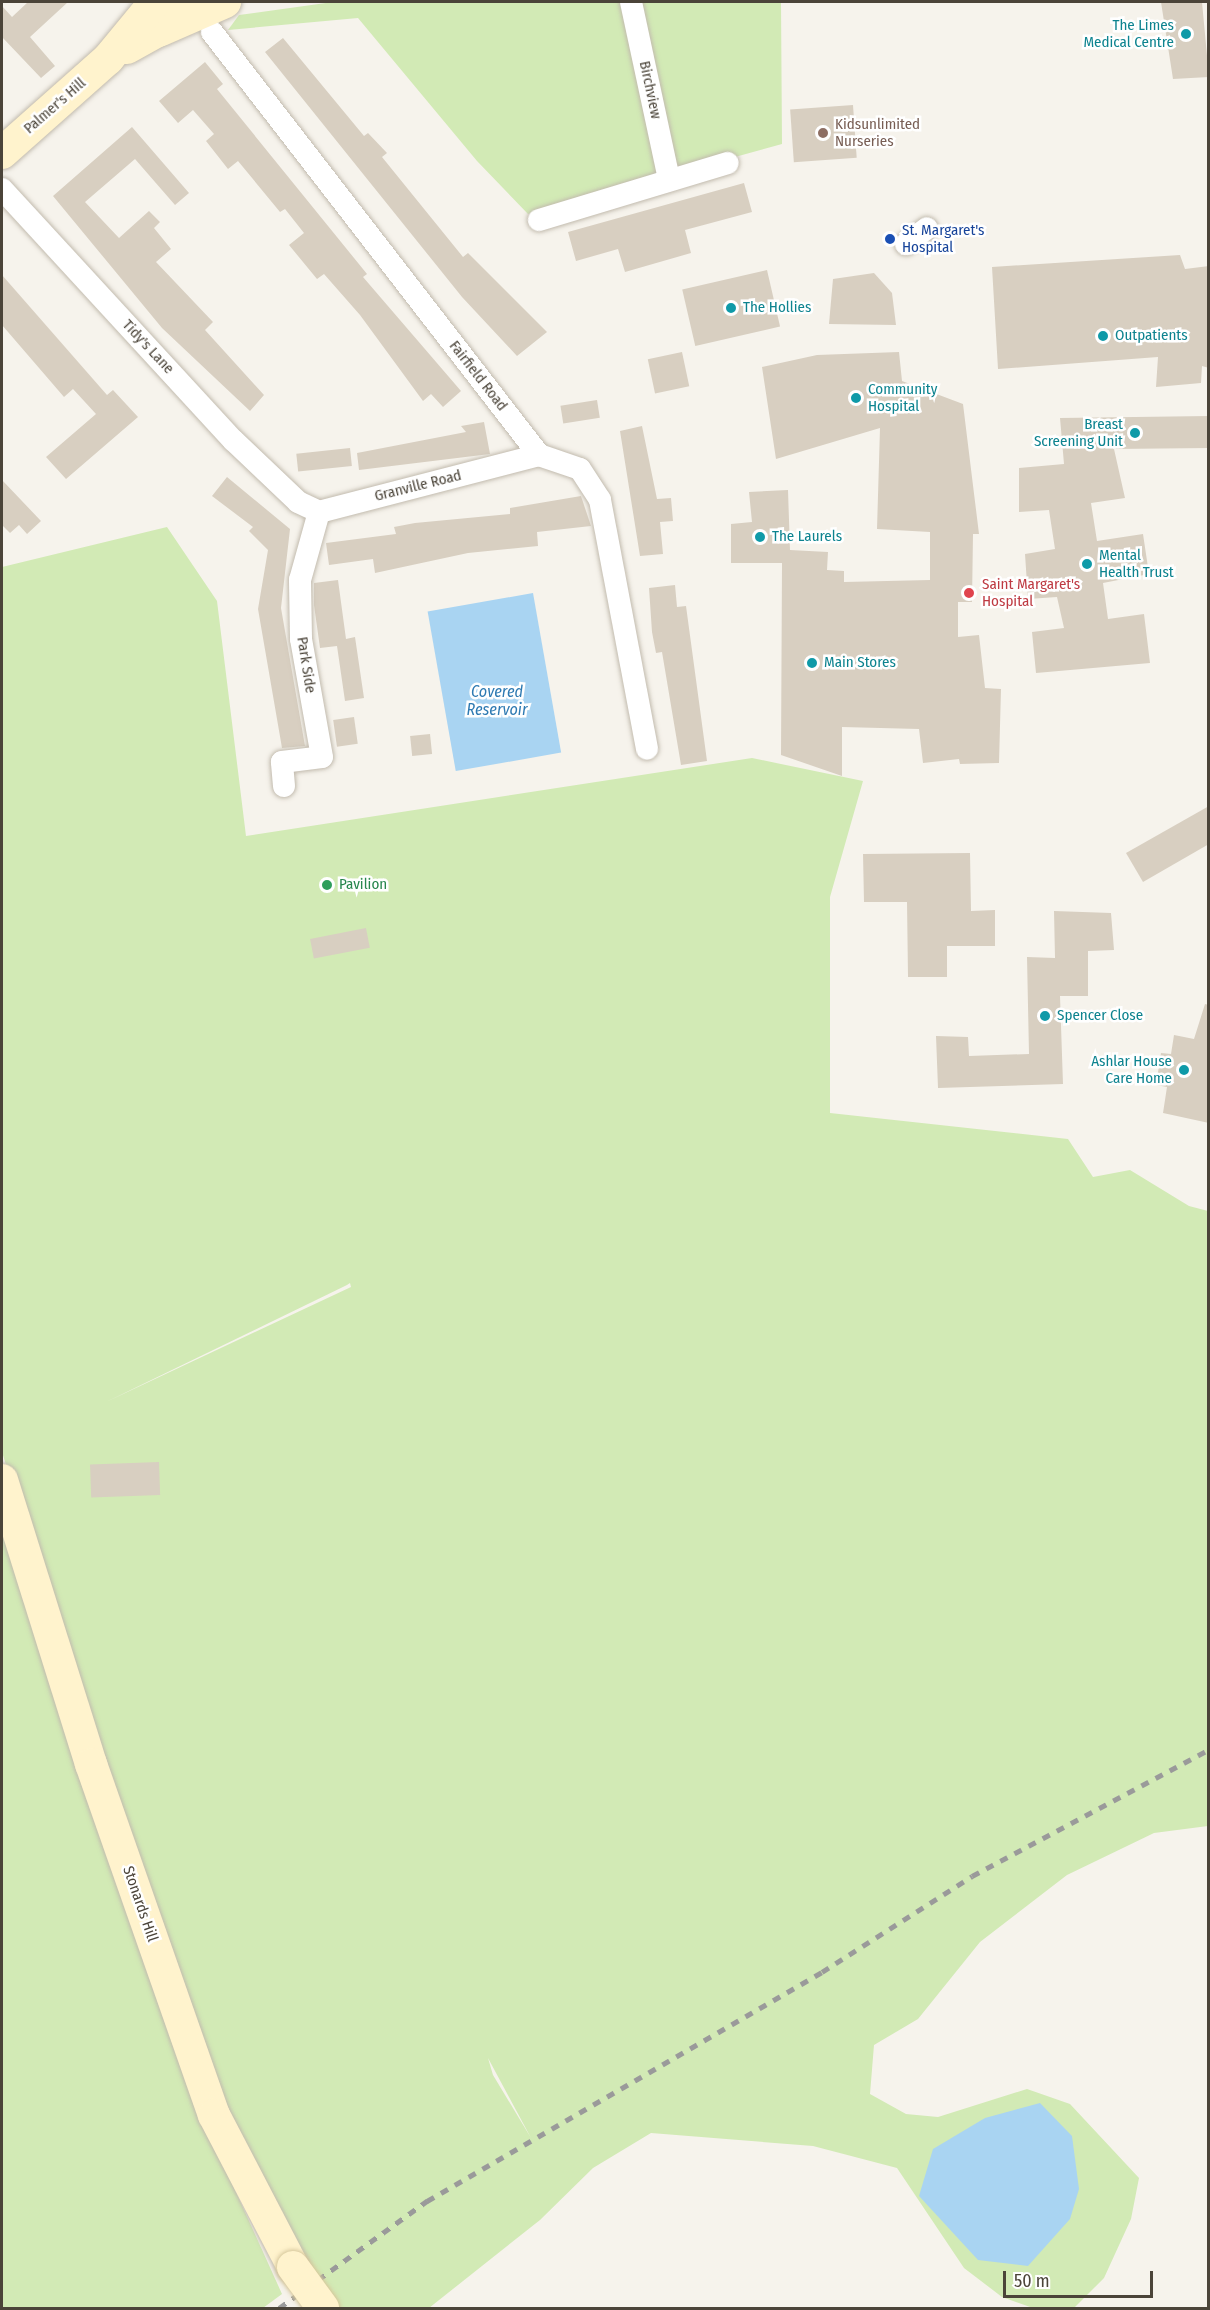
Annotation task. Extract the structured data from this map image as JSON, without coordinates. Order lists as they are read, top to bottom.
{
  "streets": {
    "street": [
      "Birchview",
      "Palmer's Hill",
      "Tidy's Lane",
      "Fairfield Road",
      "Granville Road",
      "Park Side",
      "Stonards Hill"
    ]
  },
  "crossings": [
    ["Tidy's Lane", "Granville Road"],
    ["Tidy's Lane", "Park Side"],
    ["Fairfield Road", "Granville Road"],
    ["Granville Road", "Park Side"]
  ],
  "water": ["Covered Reservoir"],
  "places": [
    "The Limes Medical Centre",
    "Kidsunlimited Nurseries",
    "St. Margaret's Hospital",
    "The Hollies",
    "Outpatients",
    "Community Hospital",
    "Breast Screening Unit",
    "The Laurels",
    "Mental Health Trust",
    "Saint Margaret's Hospital",
    "Main Stores",
    "Pavilion",
    "Spencer Close",
    "Ashlar House Care Home"
  ],
  "scale_bar": "50 m"
}
